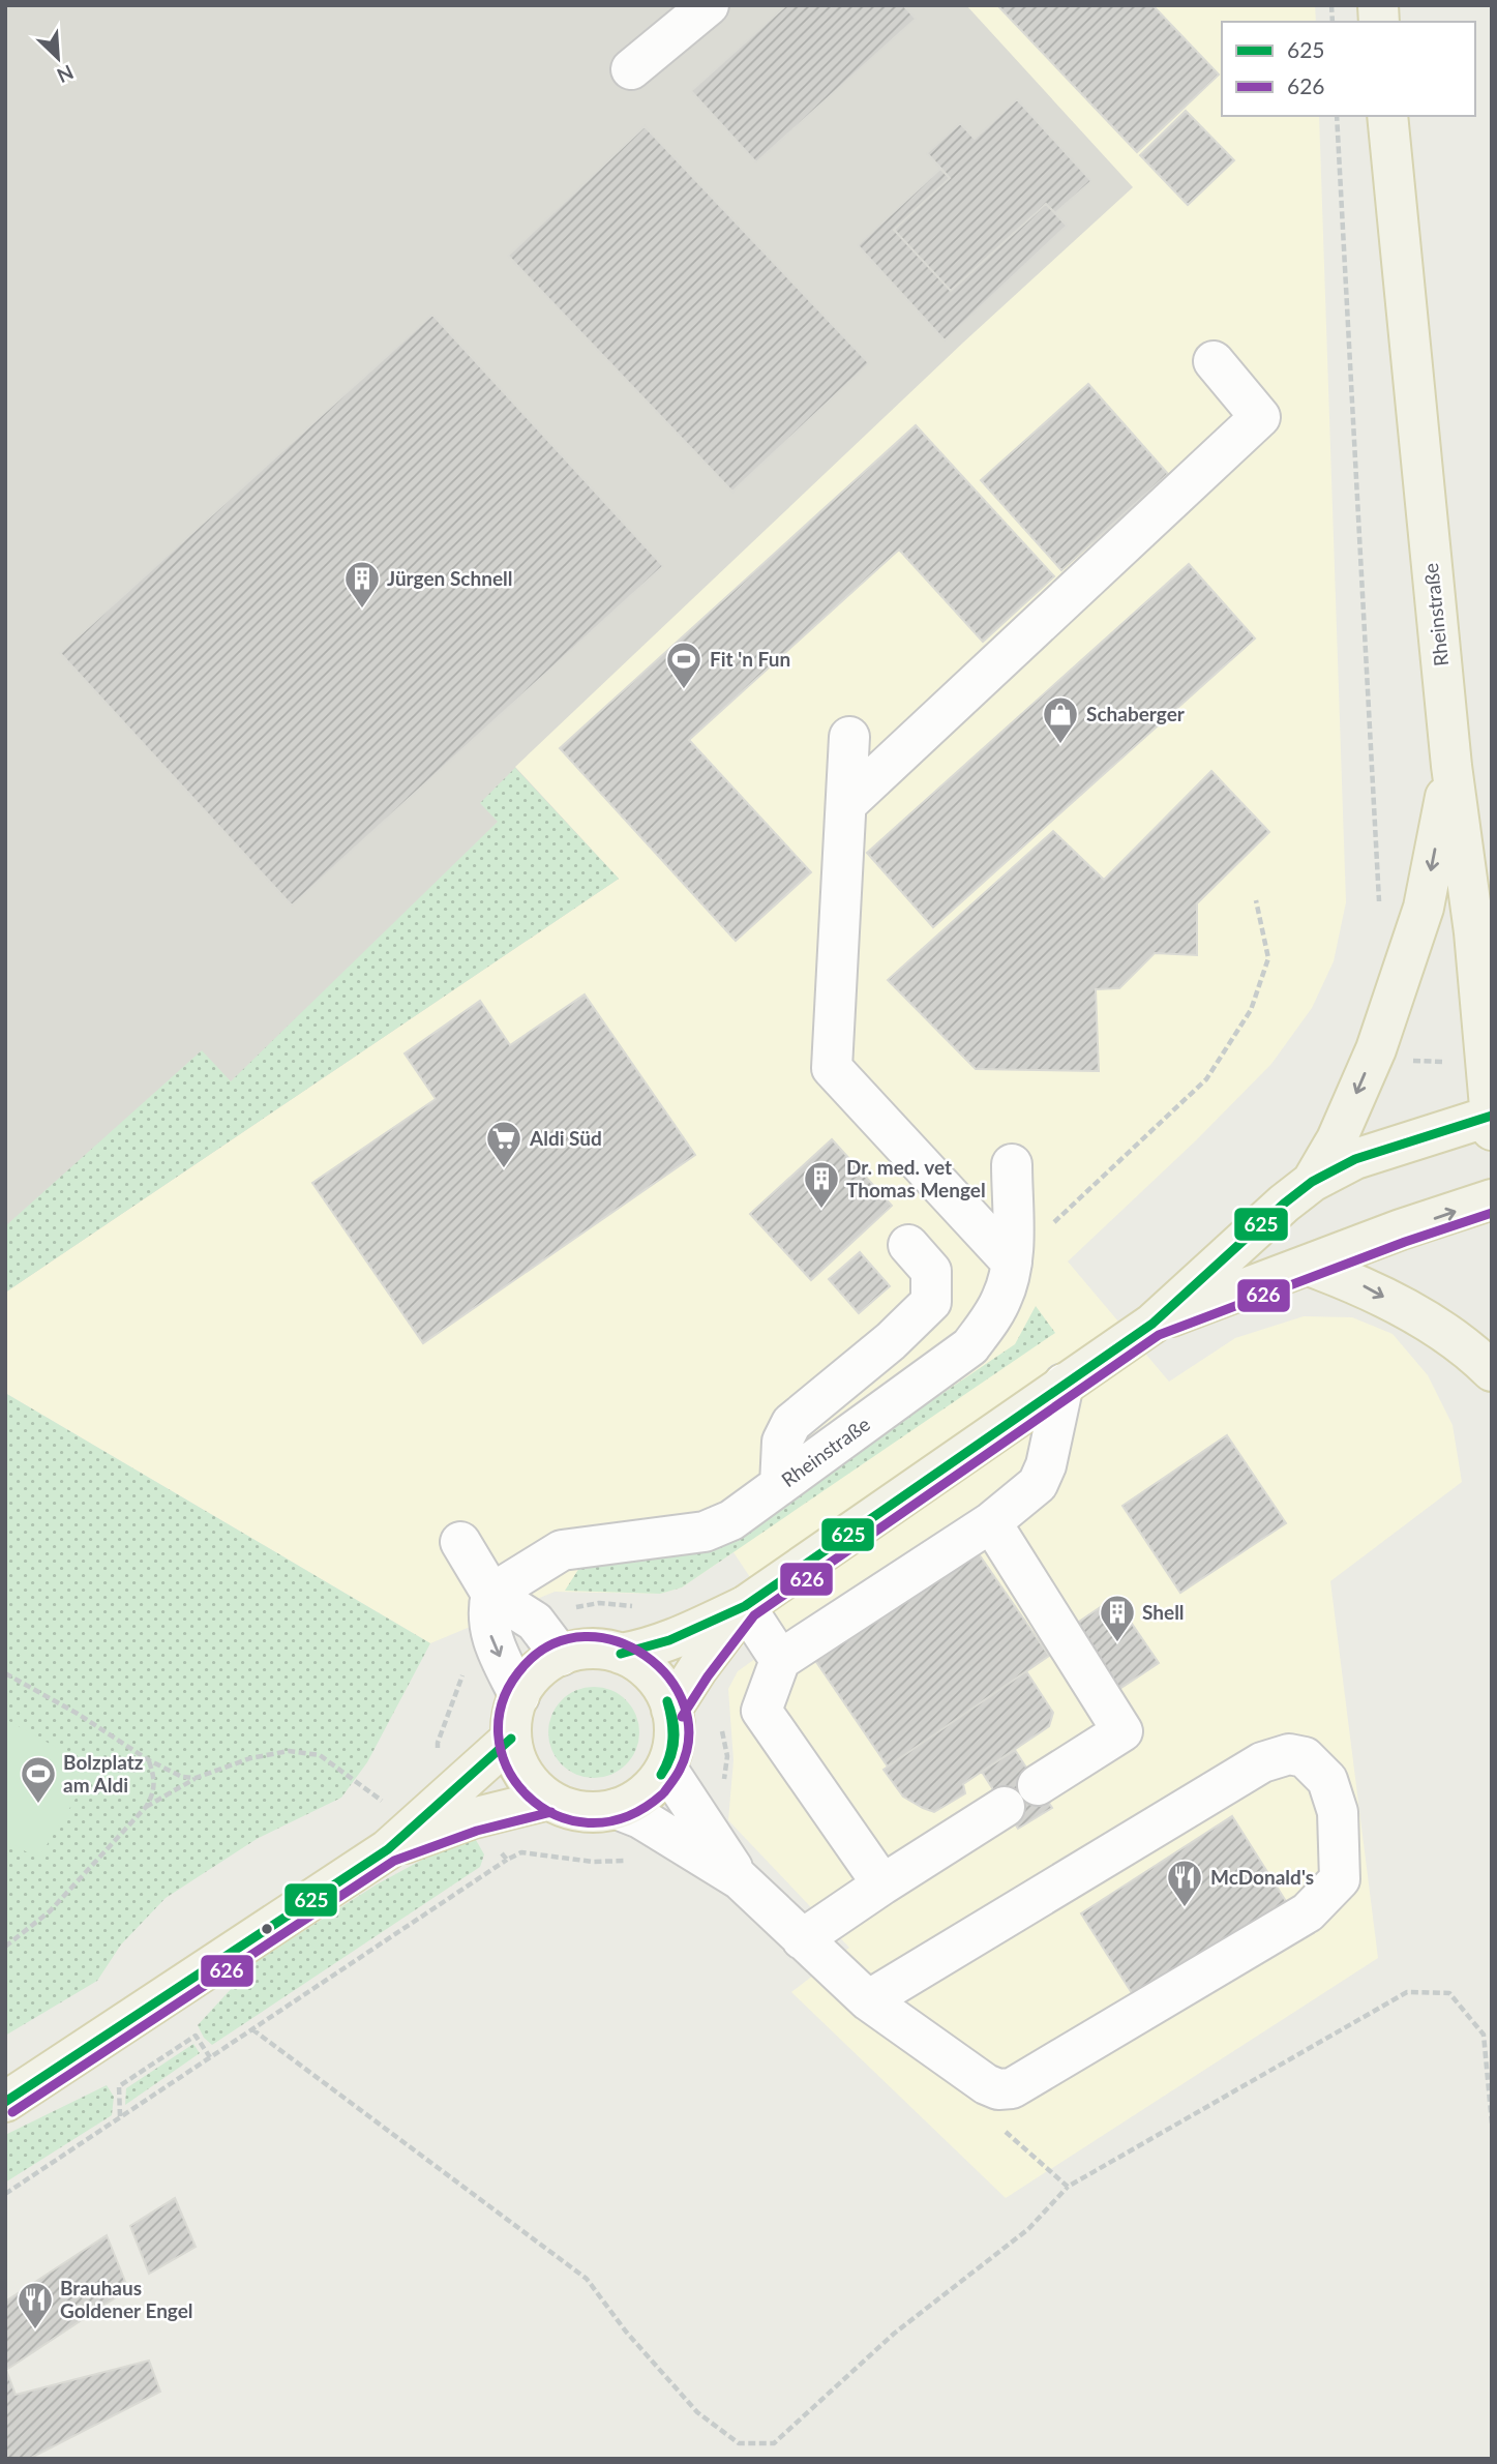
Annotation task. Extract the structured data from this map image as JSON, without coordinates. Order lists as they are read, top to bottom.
{
  "streets": {
    "main road": ["Rheinstraße"]
  },
  "places": {
    "building": ["Jürgen Schnell", "Dr. med. vet Thomas Mengel", "Shell"],
    "sports": ["Fit 'n Fun", "Bolzplatz am Aldi"],
    "shop": ["Schaberger"],
    "supermarket": ["Aldi Süd"],
    "restaurant": ["McDonald's", "Brauhaus Goldener Engel"]
  },
  "lines": ["transit line 625", "transit line 626"],
  "legend": ["625", "626"],
  "north": "bottom right"
}
